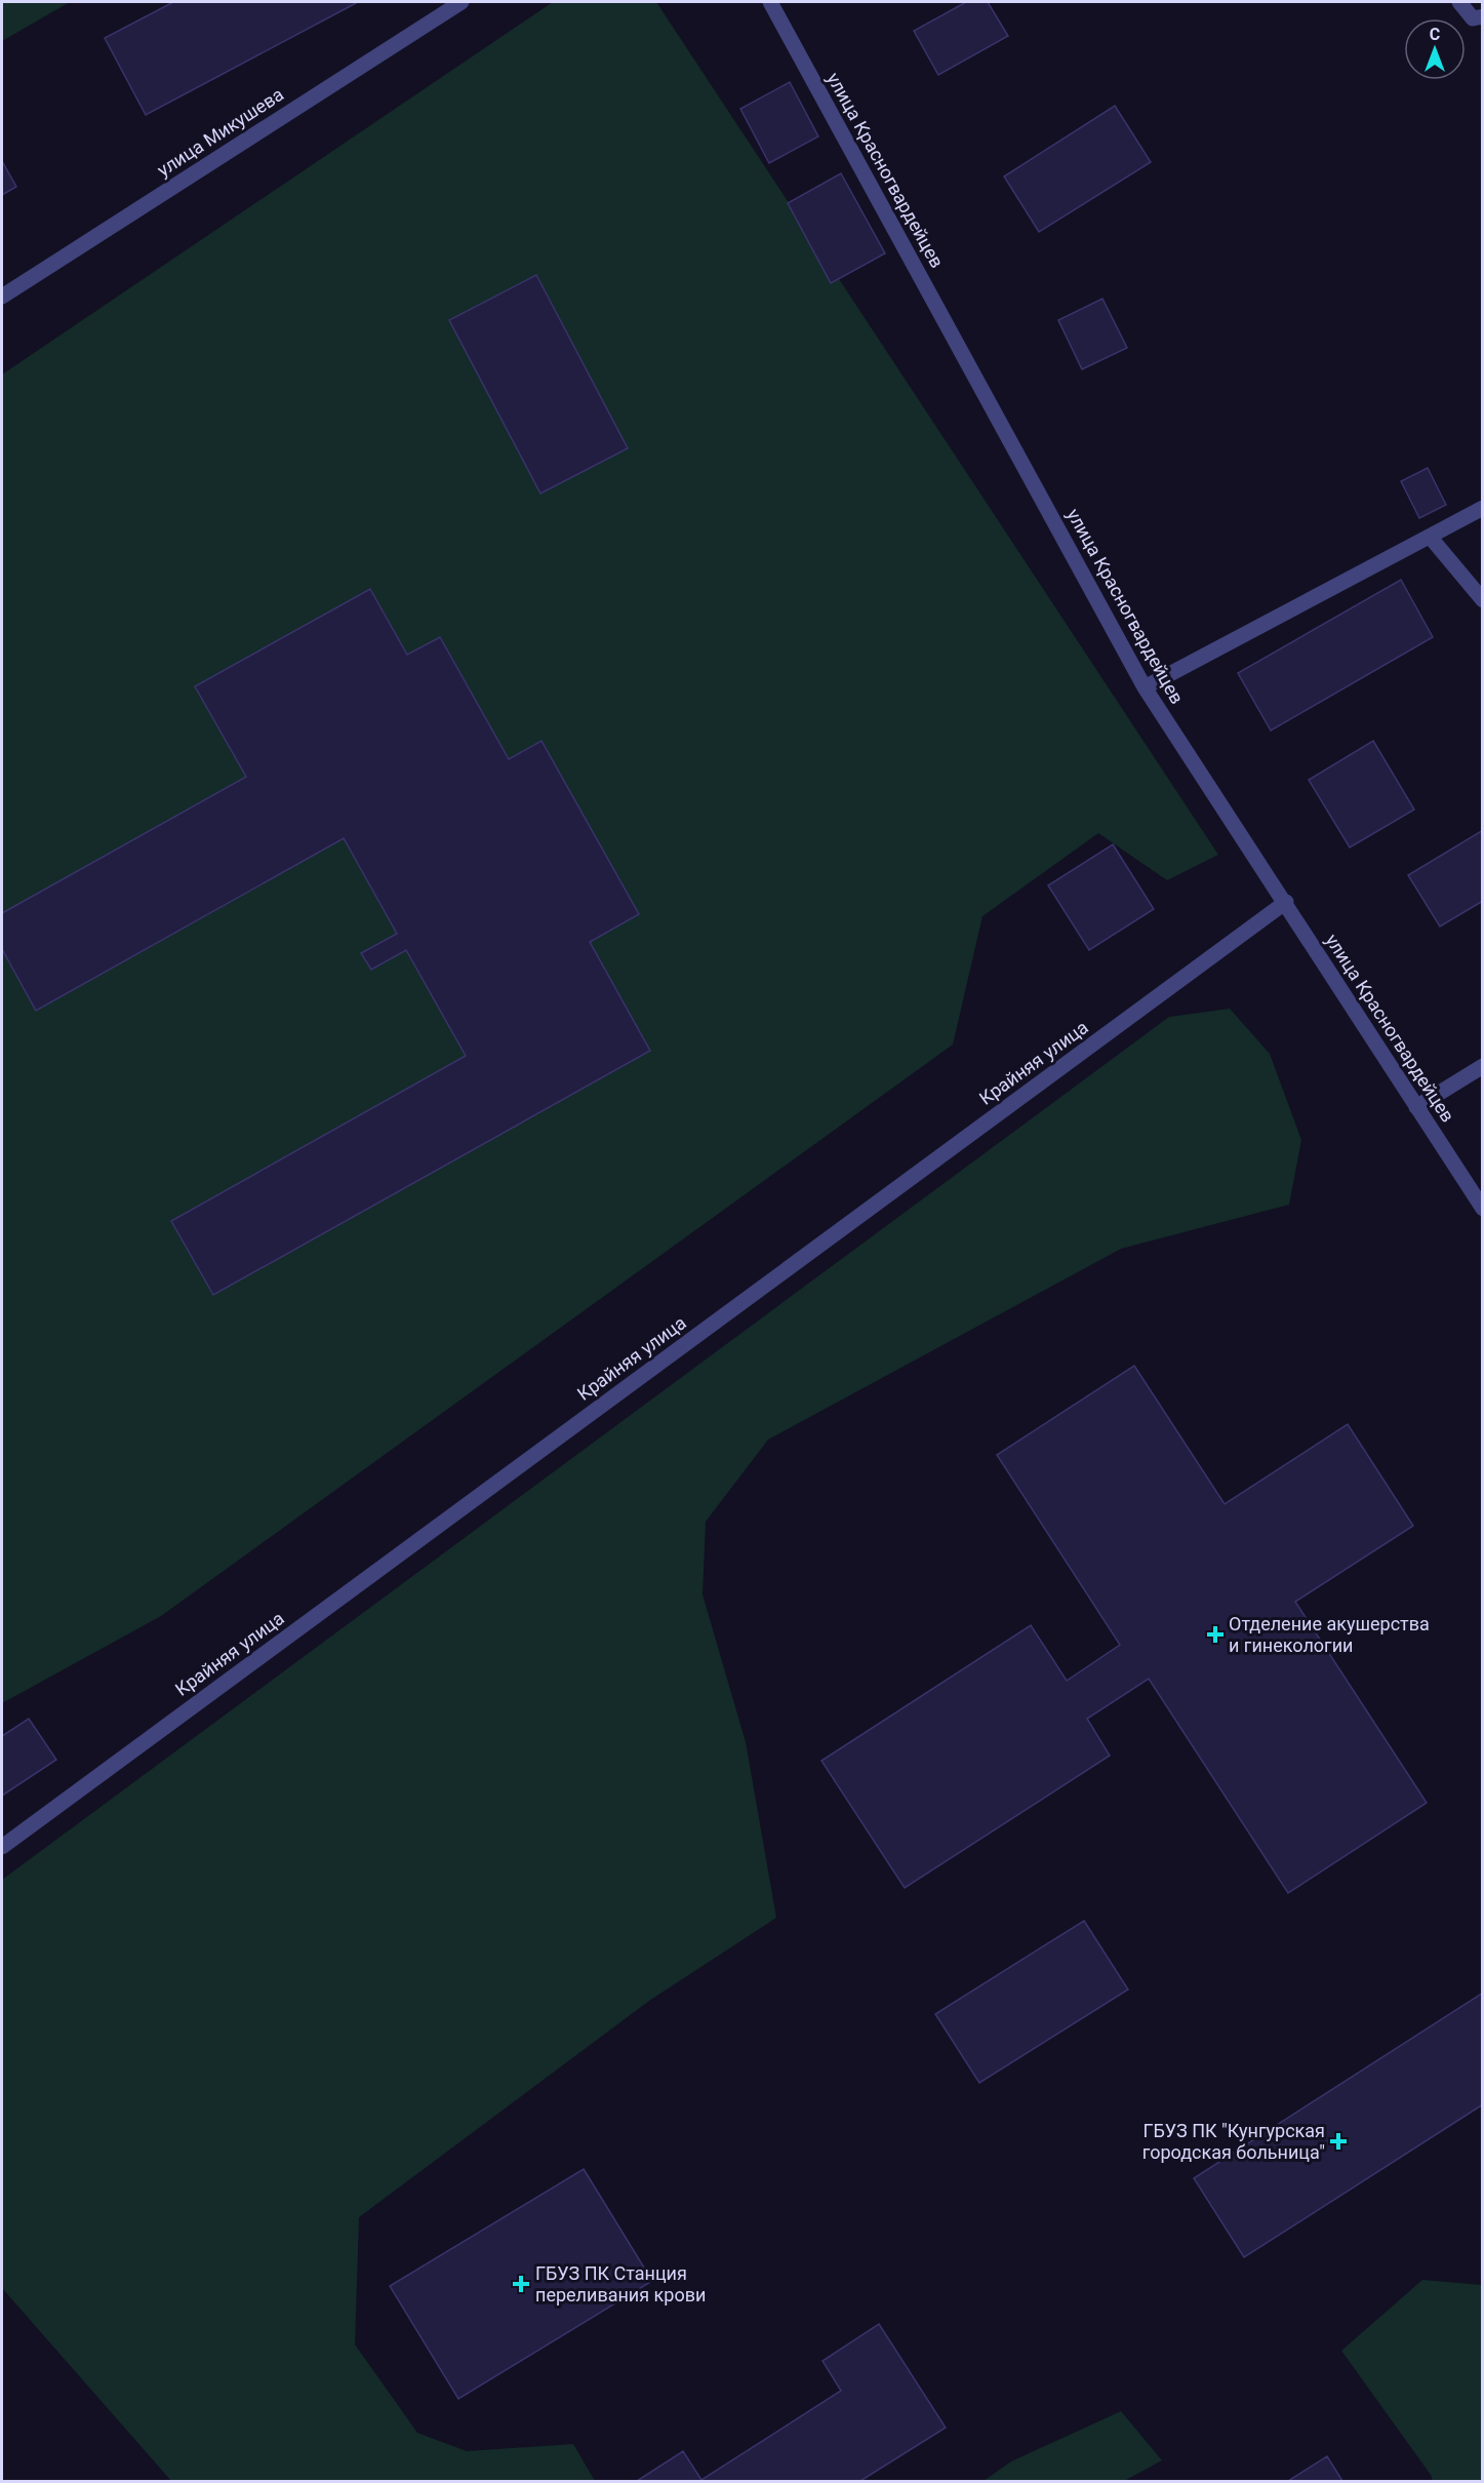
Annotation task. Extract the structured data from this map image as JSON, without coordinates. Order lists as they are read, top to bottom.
{
  "streets": {
    "street": ["улица Микушева", "улица Красногвардейцев", "Крайняя улица"]
  },
  "crossings": [
    ["улица Красногвардейцев", "Крайняя улица"]
  ],
  "places": {
    "health": ["Отделение акушерства и гинекологии", "ГБУЗ ПК \"Кунгурская городская больница\"", "ГБУЗ ПК Станция переливания крови"]
  },
  "north": "top"
}
